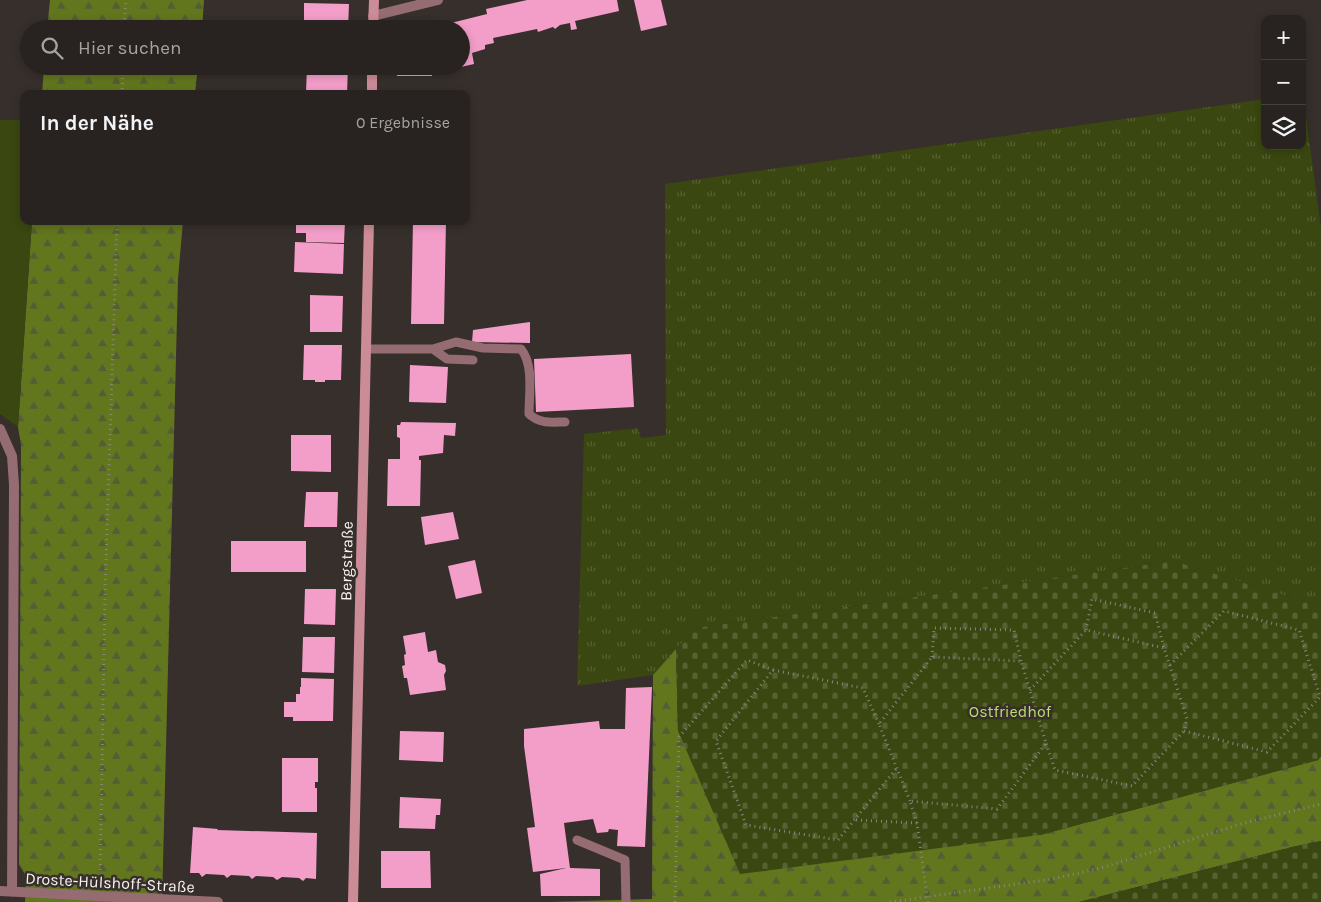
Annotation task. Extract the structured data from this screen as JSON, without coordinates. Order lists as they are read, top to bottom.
{
  "streets": {
    "street": ["Bergstraße", "Droste-Hülshoff-Straße"]
  },
  "parks": ["Ostfriedhof"],
  "page": {
    "map_buttons": ["+", "−"],
    "search": "Hier suchen",
    "heading": ["In der Nähe", "0 Ergebnisse"]
  }
}
